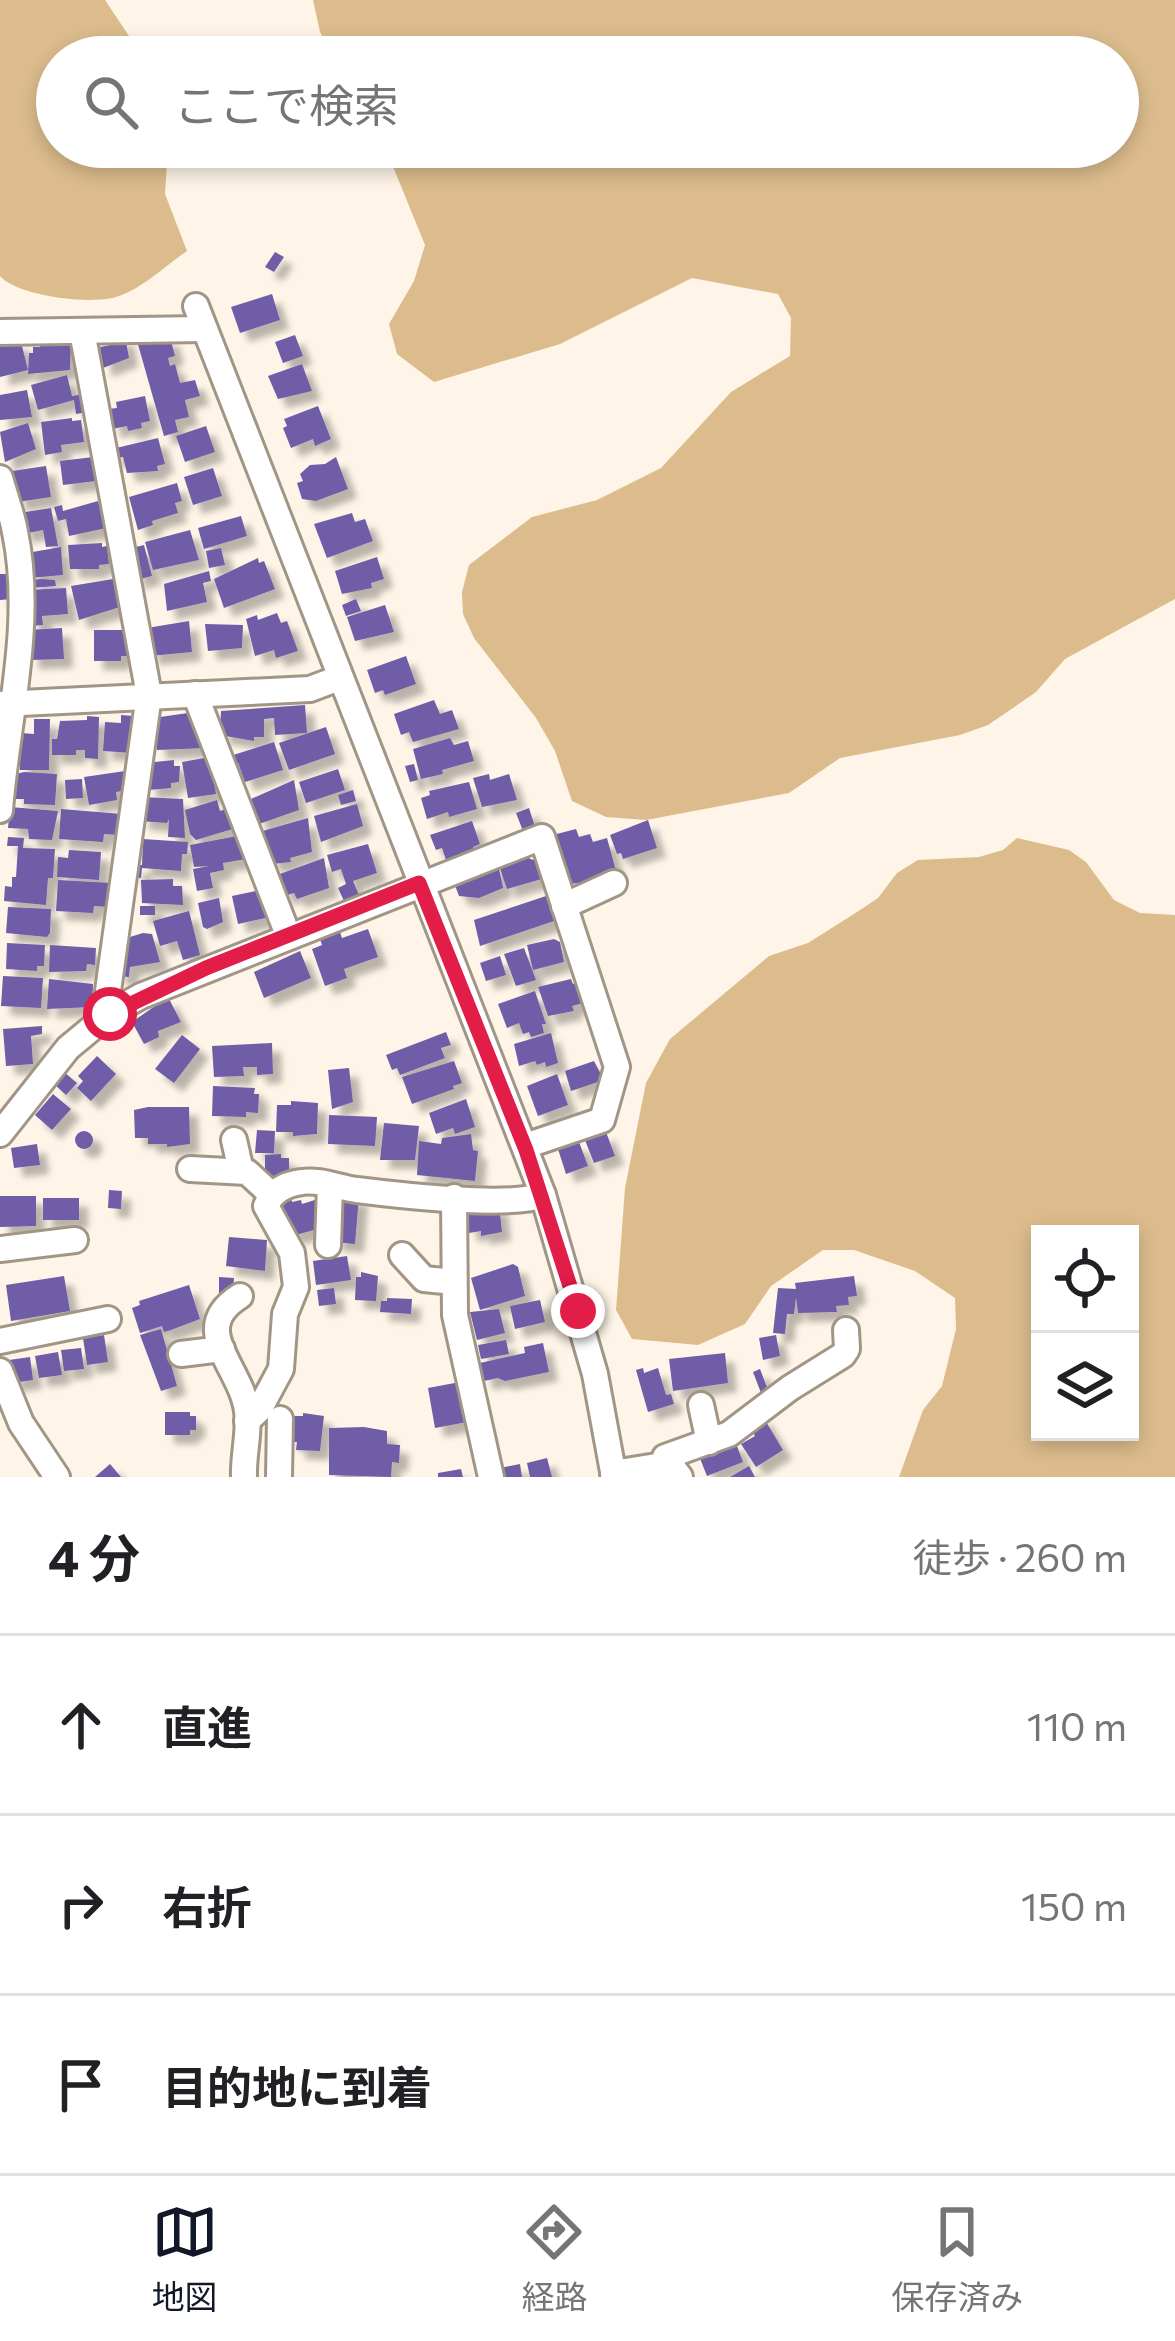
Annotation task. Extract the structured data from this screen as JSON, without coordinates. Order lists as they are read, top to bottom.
{
  "page": {
    "search": "ここで検索",
    "heading": ["4 分", "徒歩 · 260 m"],
    "list": [
      ["直進", "110 m"],
      ["右折", "150 m"],
      "目的地に到着"
    ],
    "nav": ["地図", "経路", "保存済み"]
  }
}
